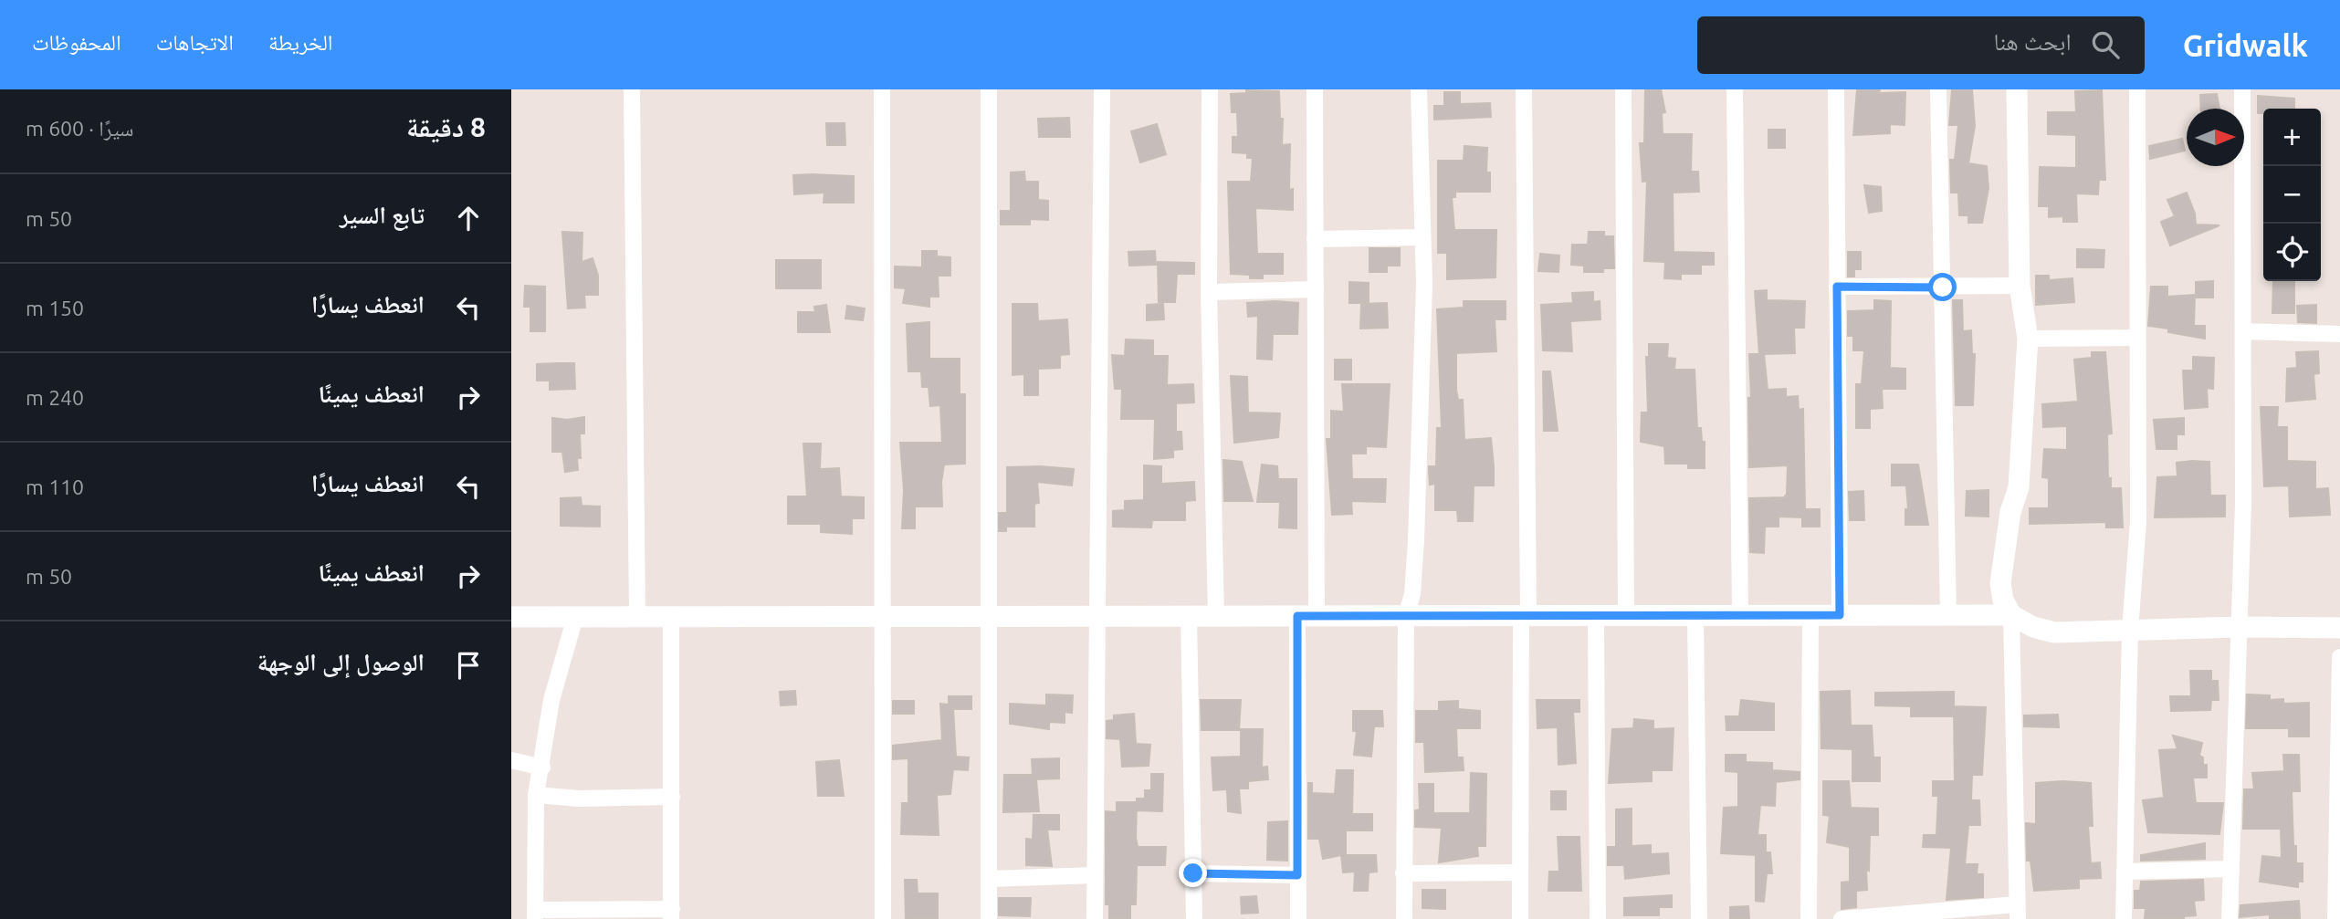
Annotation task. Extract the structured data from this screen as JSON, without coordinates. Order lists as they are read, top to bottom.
{
  "north": "right",
  "page": {
    "header": "Gridwalk",
    "search": "ابحث هنا",
    "nav": ["الخريطة", "الاتجاهات", "المحفوظات"],
    "heading": ["8 دقيقة", "سيرًا · 600 m"],
    "map_buttons": ["+", "−"],
    "list": [
      ["تابع السير", "50 m"],
      ["انعطف يسارًا", "150 m"],
      ["انعطف يمينًا", "240 m"],
      ["انعطف يسارًا", "110 m"],
      ["انعطف يمينًا", "50 m"],
      "الوصول إلى الوجهة"
    ]
  }
}
